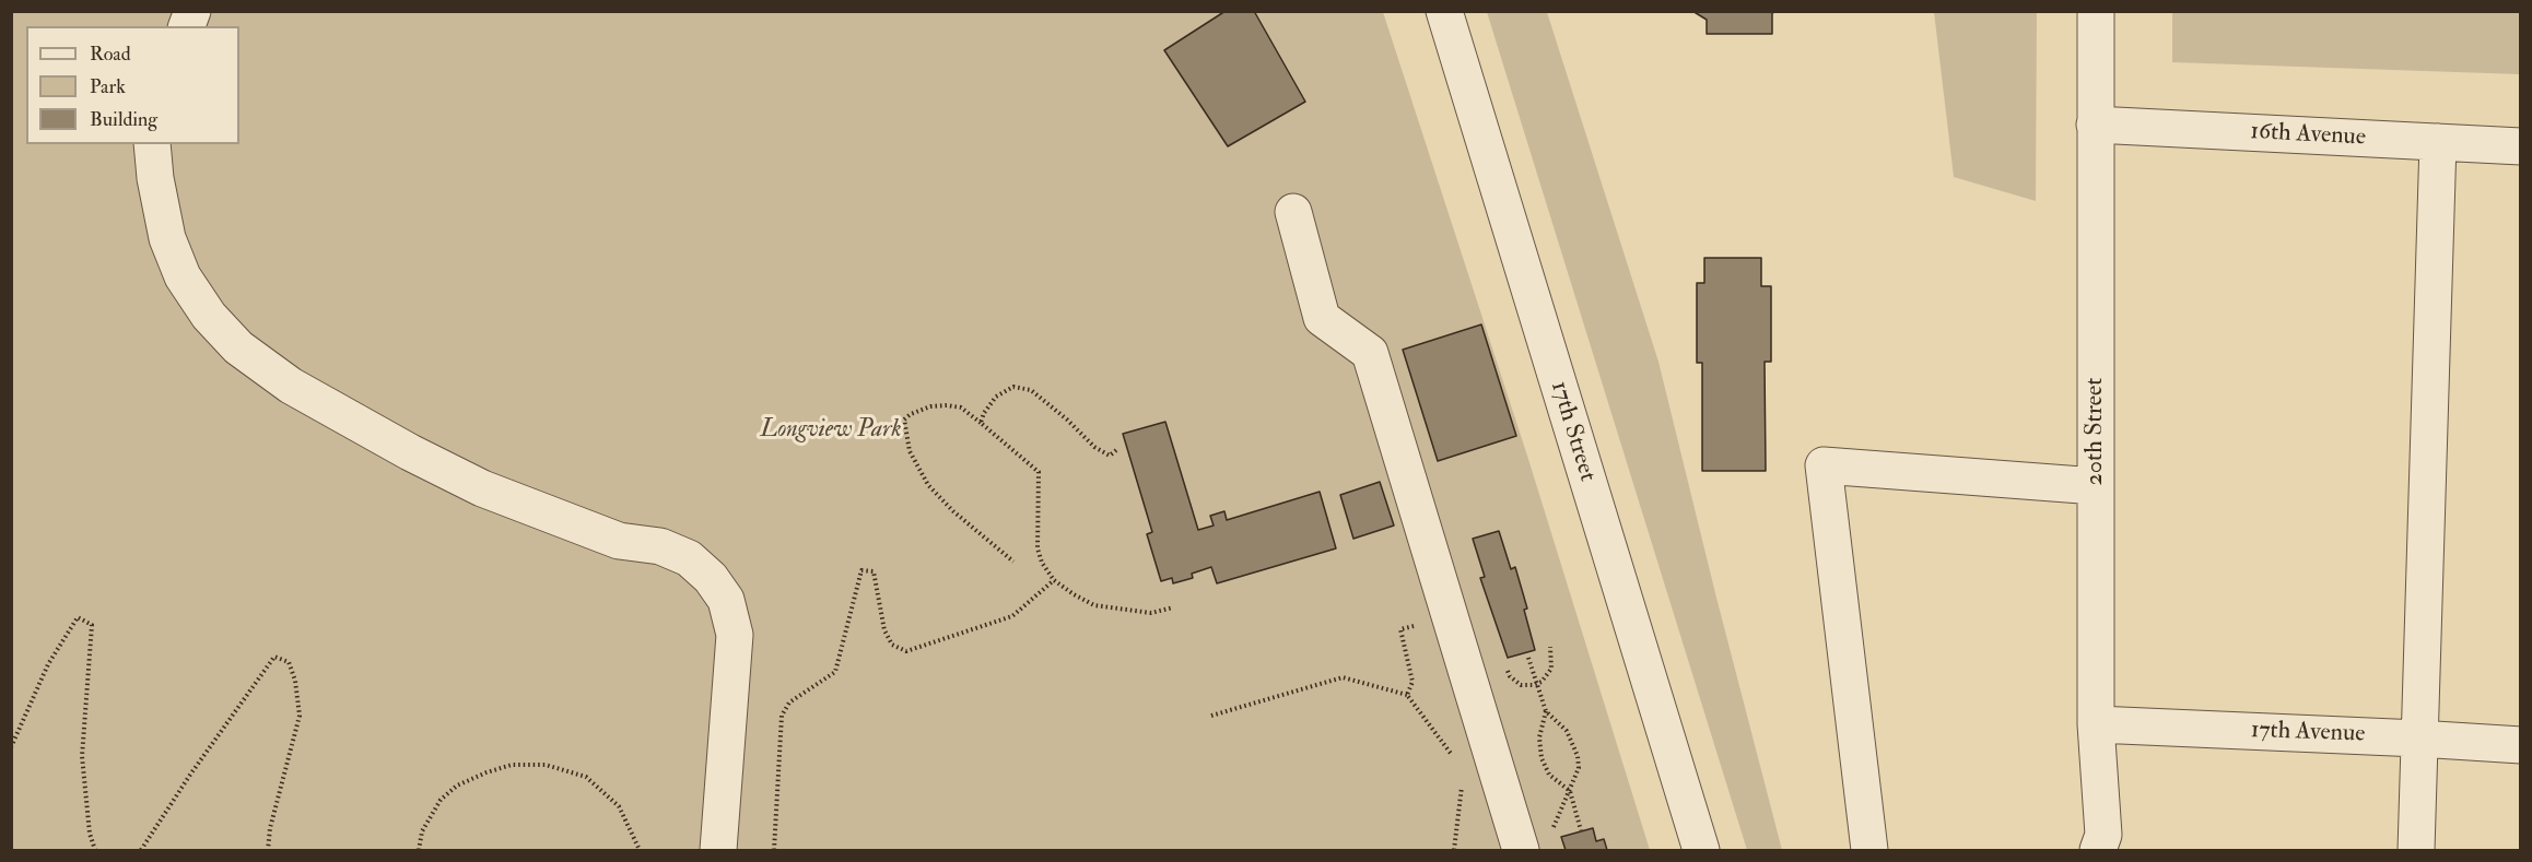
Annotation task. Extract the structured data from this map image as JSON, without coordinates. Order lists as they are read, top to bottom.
{
  "streets": {
    "street": [
      "16th Avenue",
      "17th Street",
      "20th Street",
      "17th Avenue"
    ]
  },
  "crossings": [
    ["16th Avenue", "20th Street"],
    ["20th Street", "17th Avenue"]
  ],
  "parks": ["Longview Park"],
  "legend": ["Road", "Park", "Building"]
}
